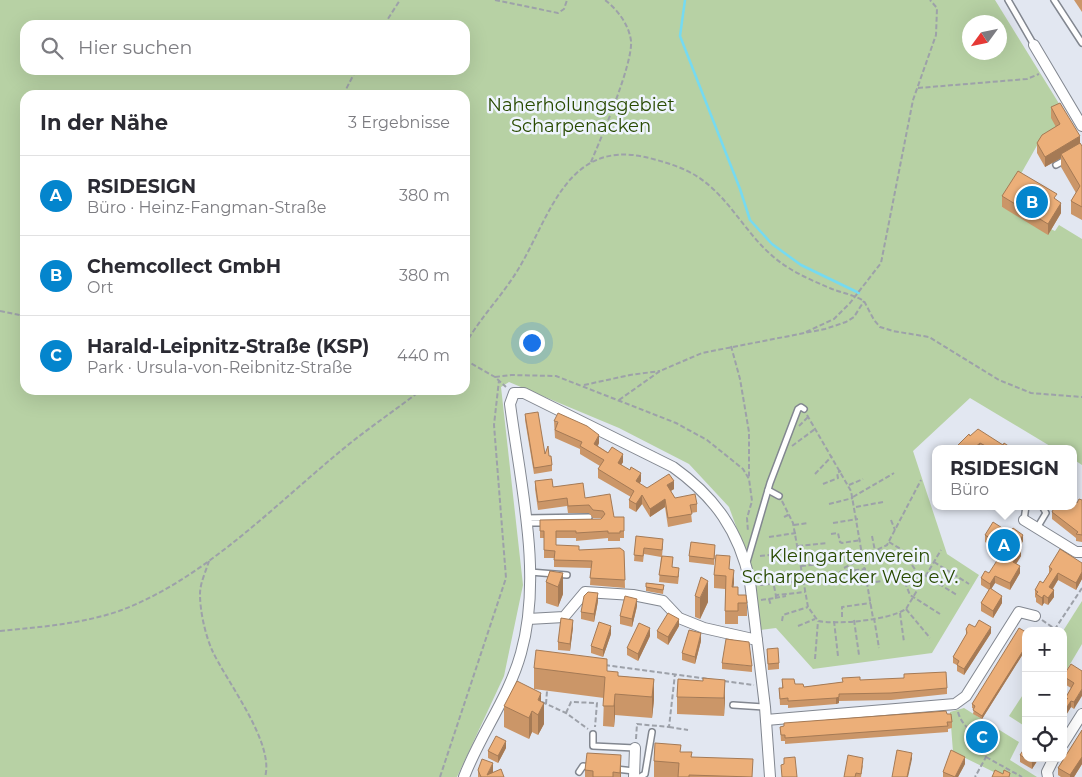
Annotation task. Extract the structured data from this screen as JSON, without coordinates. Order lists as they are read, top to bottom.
{
  "parks": ["Naherholungsgebiet Scharpenacken", "Kleingartenverein Scharpenacker Weg e.V."],
  "north": "bottom left",
  "page": {
    "search": "Hier suchen",
    "heading": ["In der Nähe", "3 Ergebnisse"],
    "list": [
      {
        "mark": "A",
        "name": "RSIDESIGN",
        "note": "Büro · Heinz-Fangman-Straße",
        "value": "380 m"
      },
      {
        "mark": "B",
        "name": "Chemcollect GmbH",
        "note": "Ort",
        "value": "380 m"
      },
      {
        "mark": "C",
        "name": "Harald-Leipnitz-Straße (KSP)",
        "note": "Park · Ursula-von-Reibnitz-Straße",
        "value": "440 m"
      }
    ],
    "pins": ["B", "A", "C"],
    "popup": ["RSIDESIGN", "Büro"],
    "map_buttons": ["+", "−"]
  }
}
